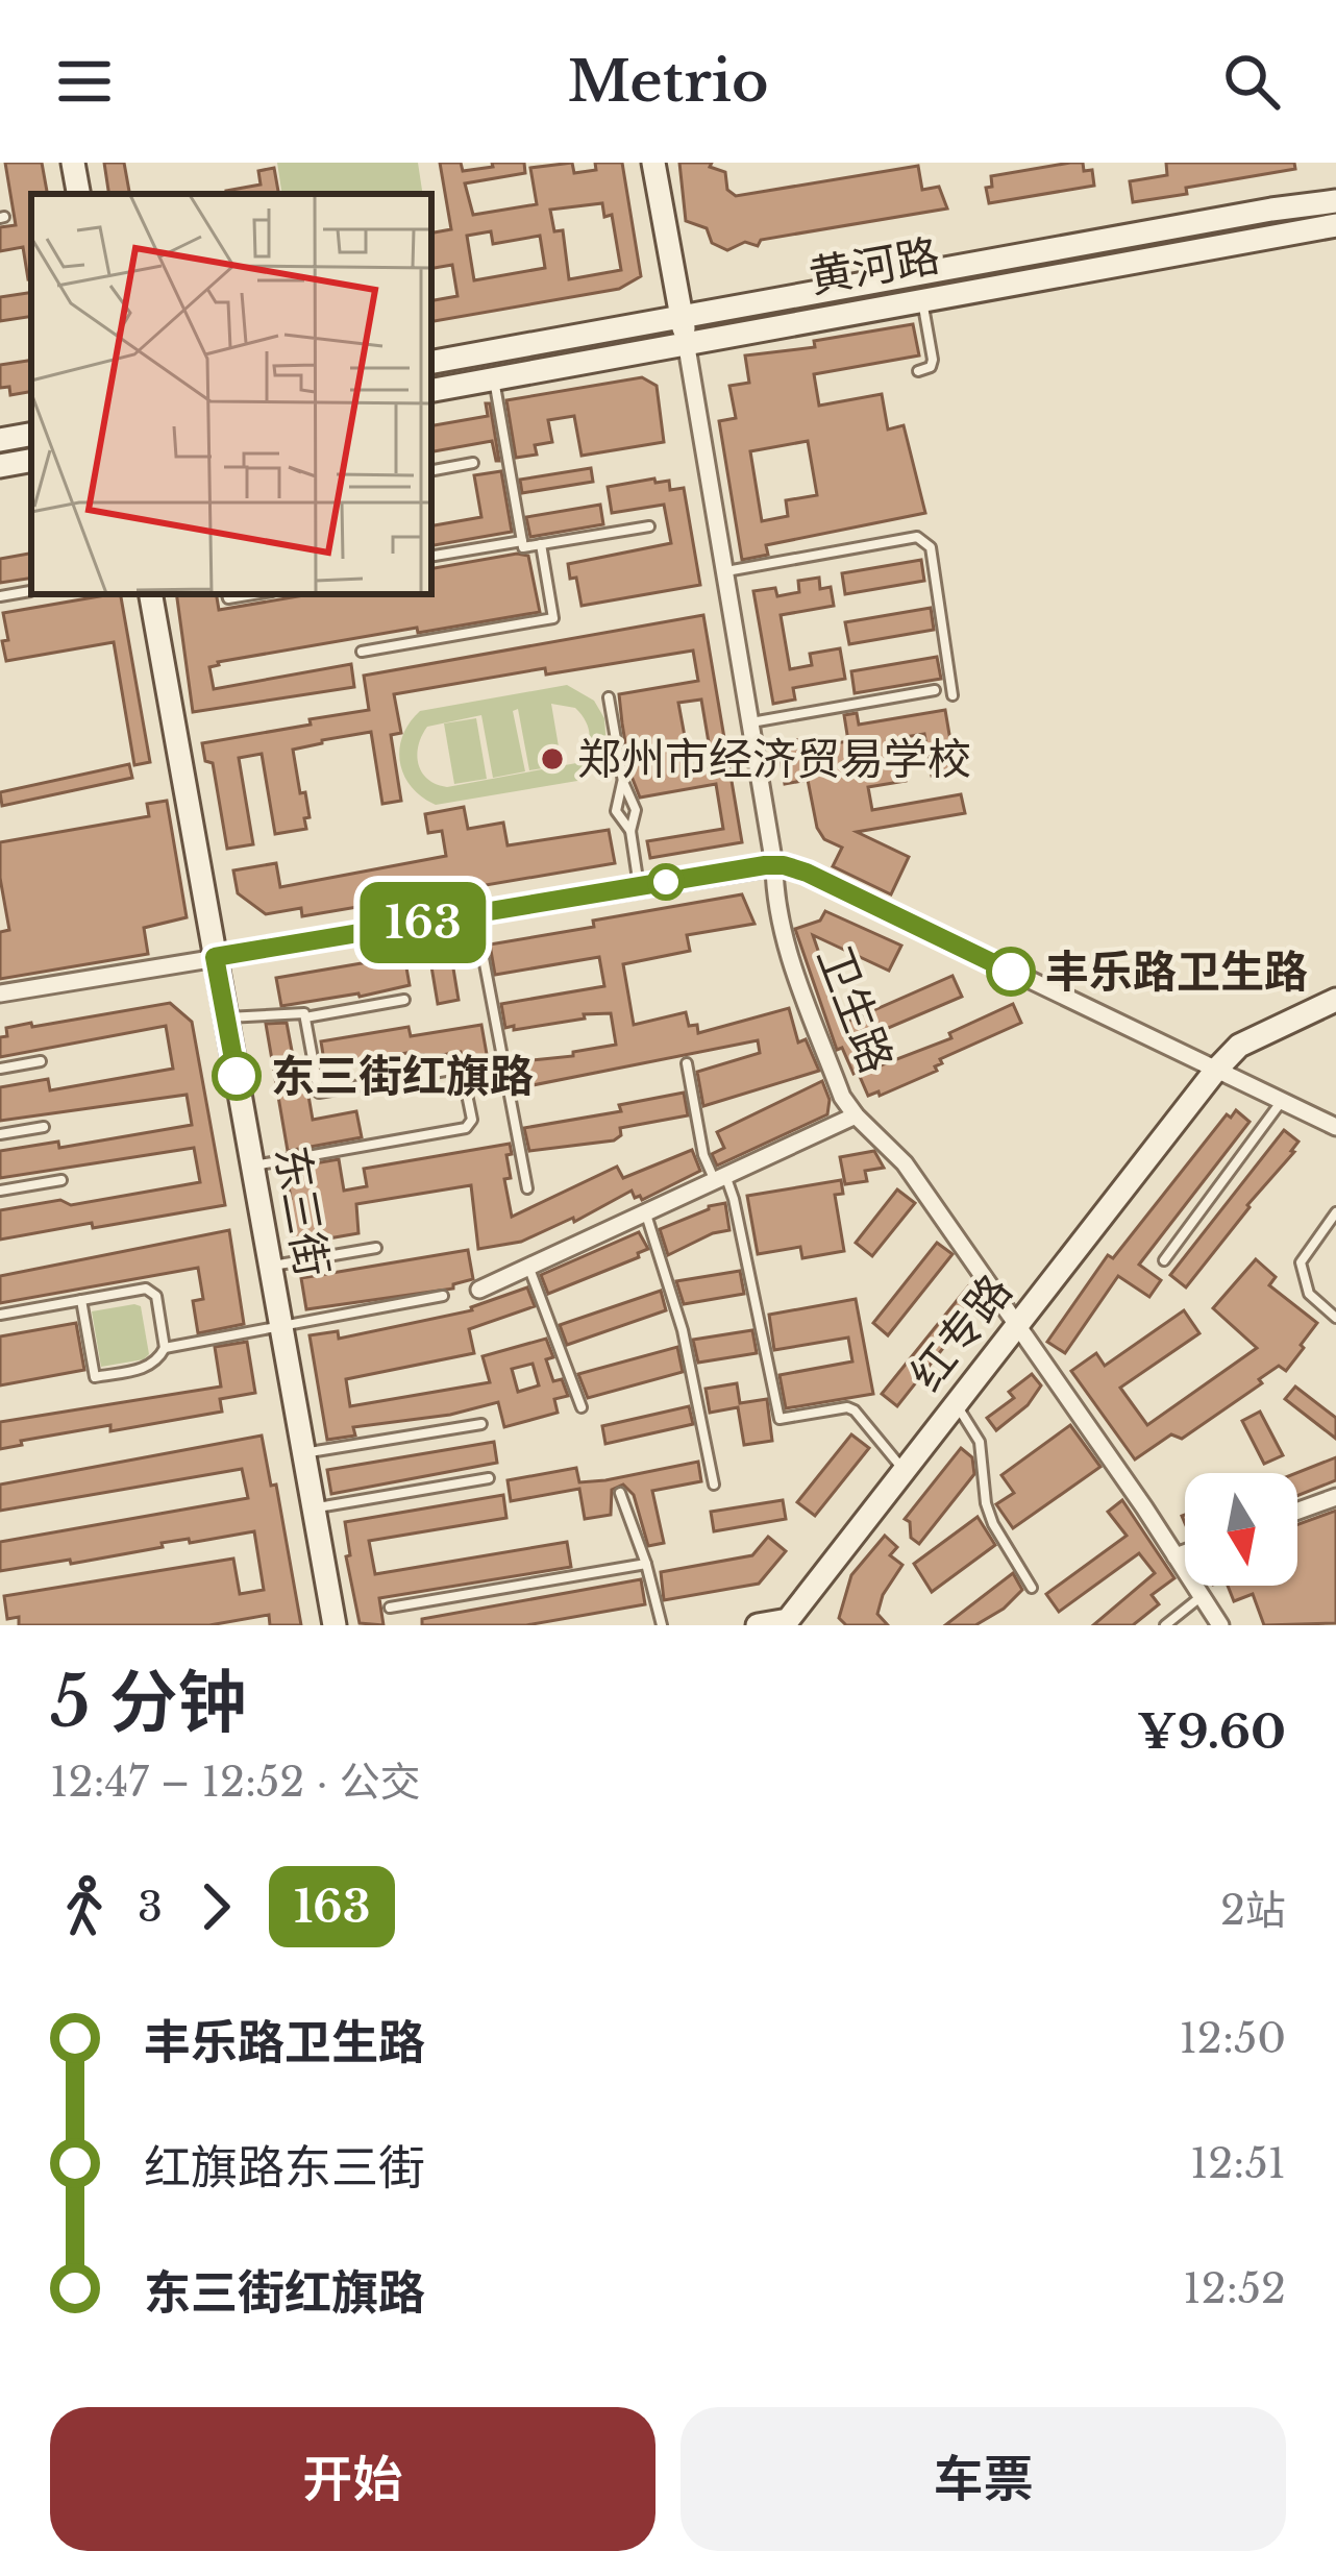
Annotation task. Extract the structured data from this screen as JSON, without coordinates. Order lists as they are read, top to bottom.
{
  "streets": {
    "street": [
      "黄河路",
      "卫生路",
      "东三街",
      "红专路"
    ]
  },
  "crossings": [
    ["黄河路", "卫生路"],
    ["卫生路", "红专路"]
  ],
  "places": ["郑州市经济贸易学校", "丰乐路卫生路", "东三街红旗路"],
  "lines": ["bus line 163"],
  "north": "bottom",
  "page": {
    "header": "Metrio",
    "on_map": "163",
    "heading": ["5 分钟", "12:47 – 12:52 · 公交", "¥9.60"],
    "legs": ["3", "163", "2站"],
    "list": [
      {
        "name": "丰乐路卫生路",
        "value": "12:50"
      },
      {
        "name": "红旗路东三街",
        "value": "12:51"
      },
      {
        "name": "东三街红旗路",
        "value": "12:52"
      }
    ],
    "buttons": ["开始", "车票"]
  }
}
